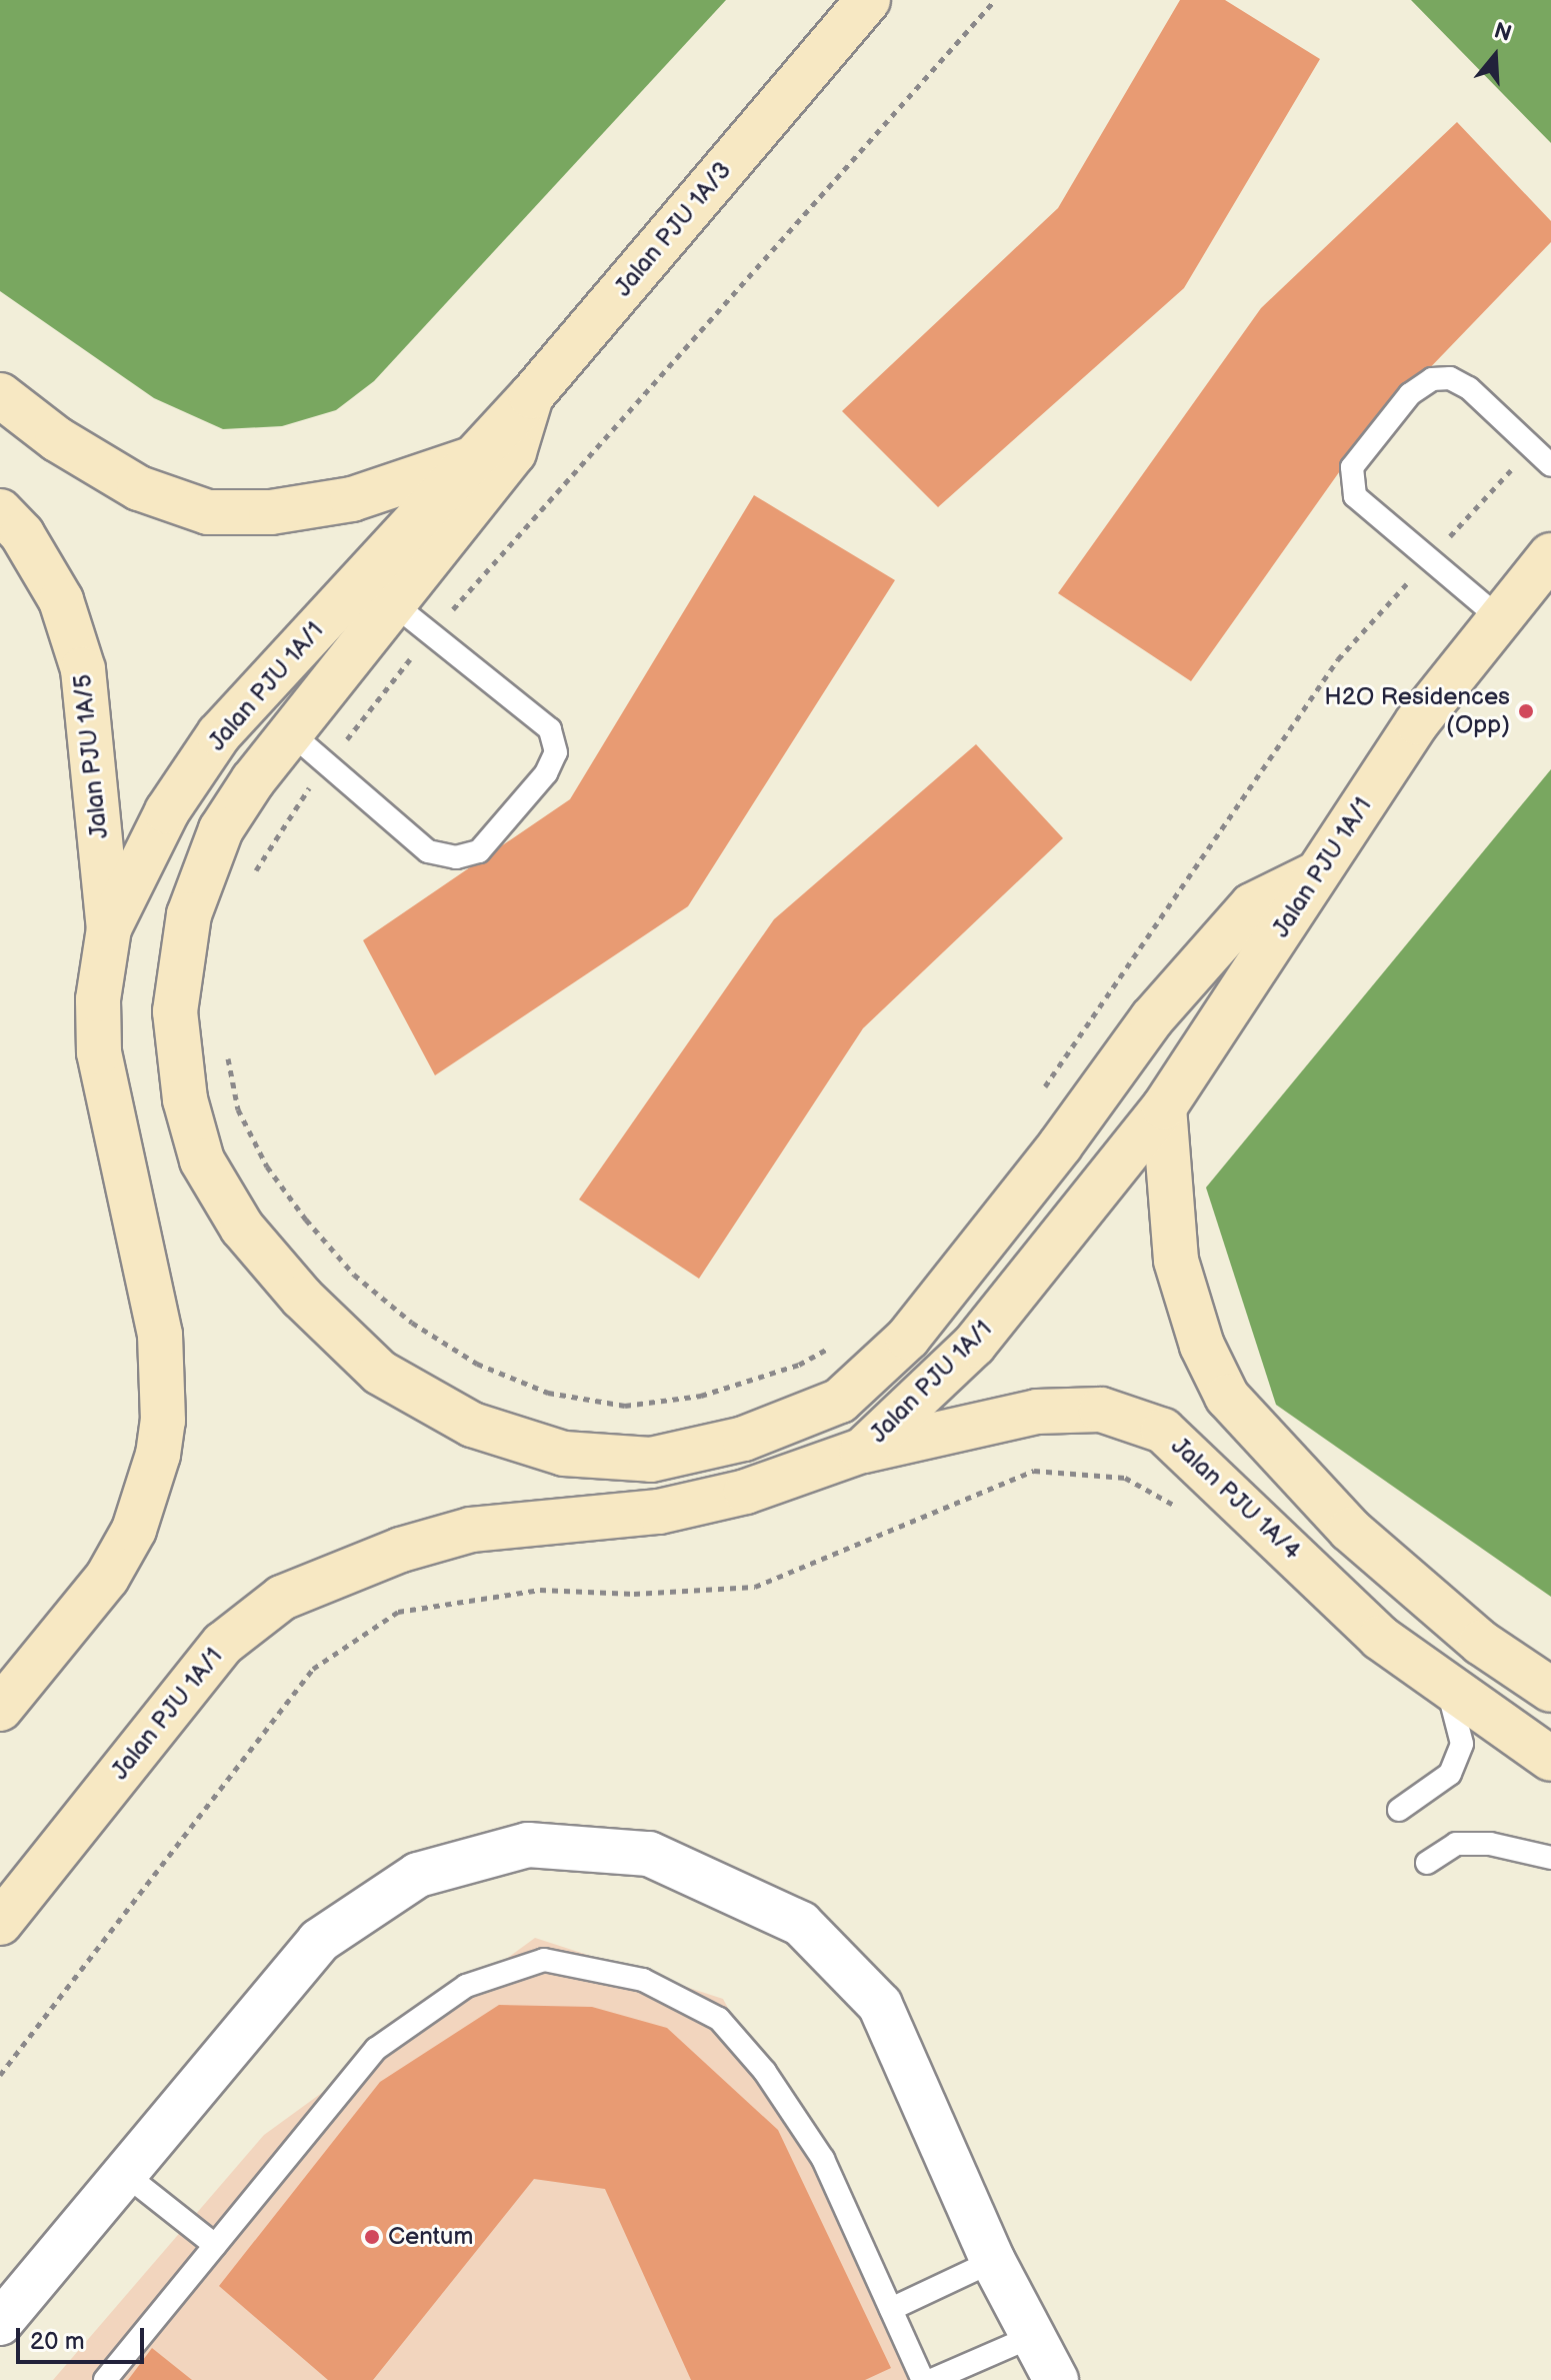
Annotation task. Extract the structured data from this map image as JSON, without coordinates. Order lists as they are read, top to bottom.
{
  "streets": {
    "main road": [
      "Jalan PJU 1A/3",
      "Jalan PJU 1A/1",
      "Jalan PJU 1A/5",
      "Jalan PJU 1A/4"
    ]
  },
  "crossings": [
    ["Jalan PJU 1A/3", "Jalan PJU 1A/1"],
    ["Jalan PJU 1A/1", "Jalan PJU 1A/5"],
    ["Jalan PJU 1A/1", "Jalan PJU 1A/4"]
  ],
  "places": ["H2O Residences (Opp)", "Centum"],
  "scale_bar": "20 m",
  "north": "top"
}
